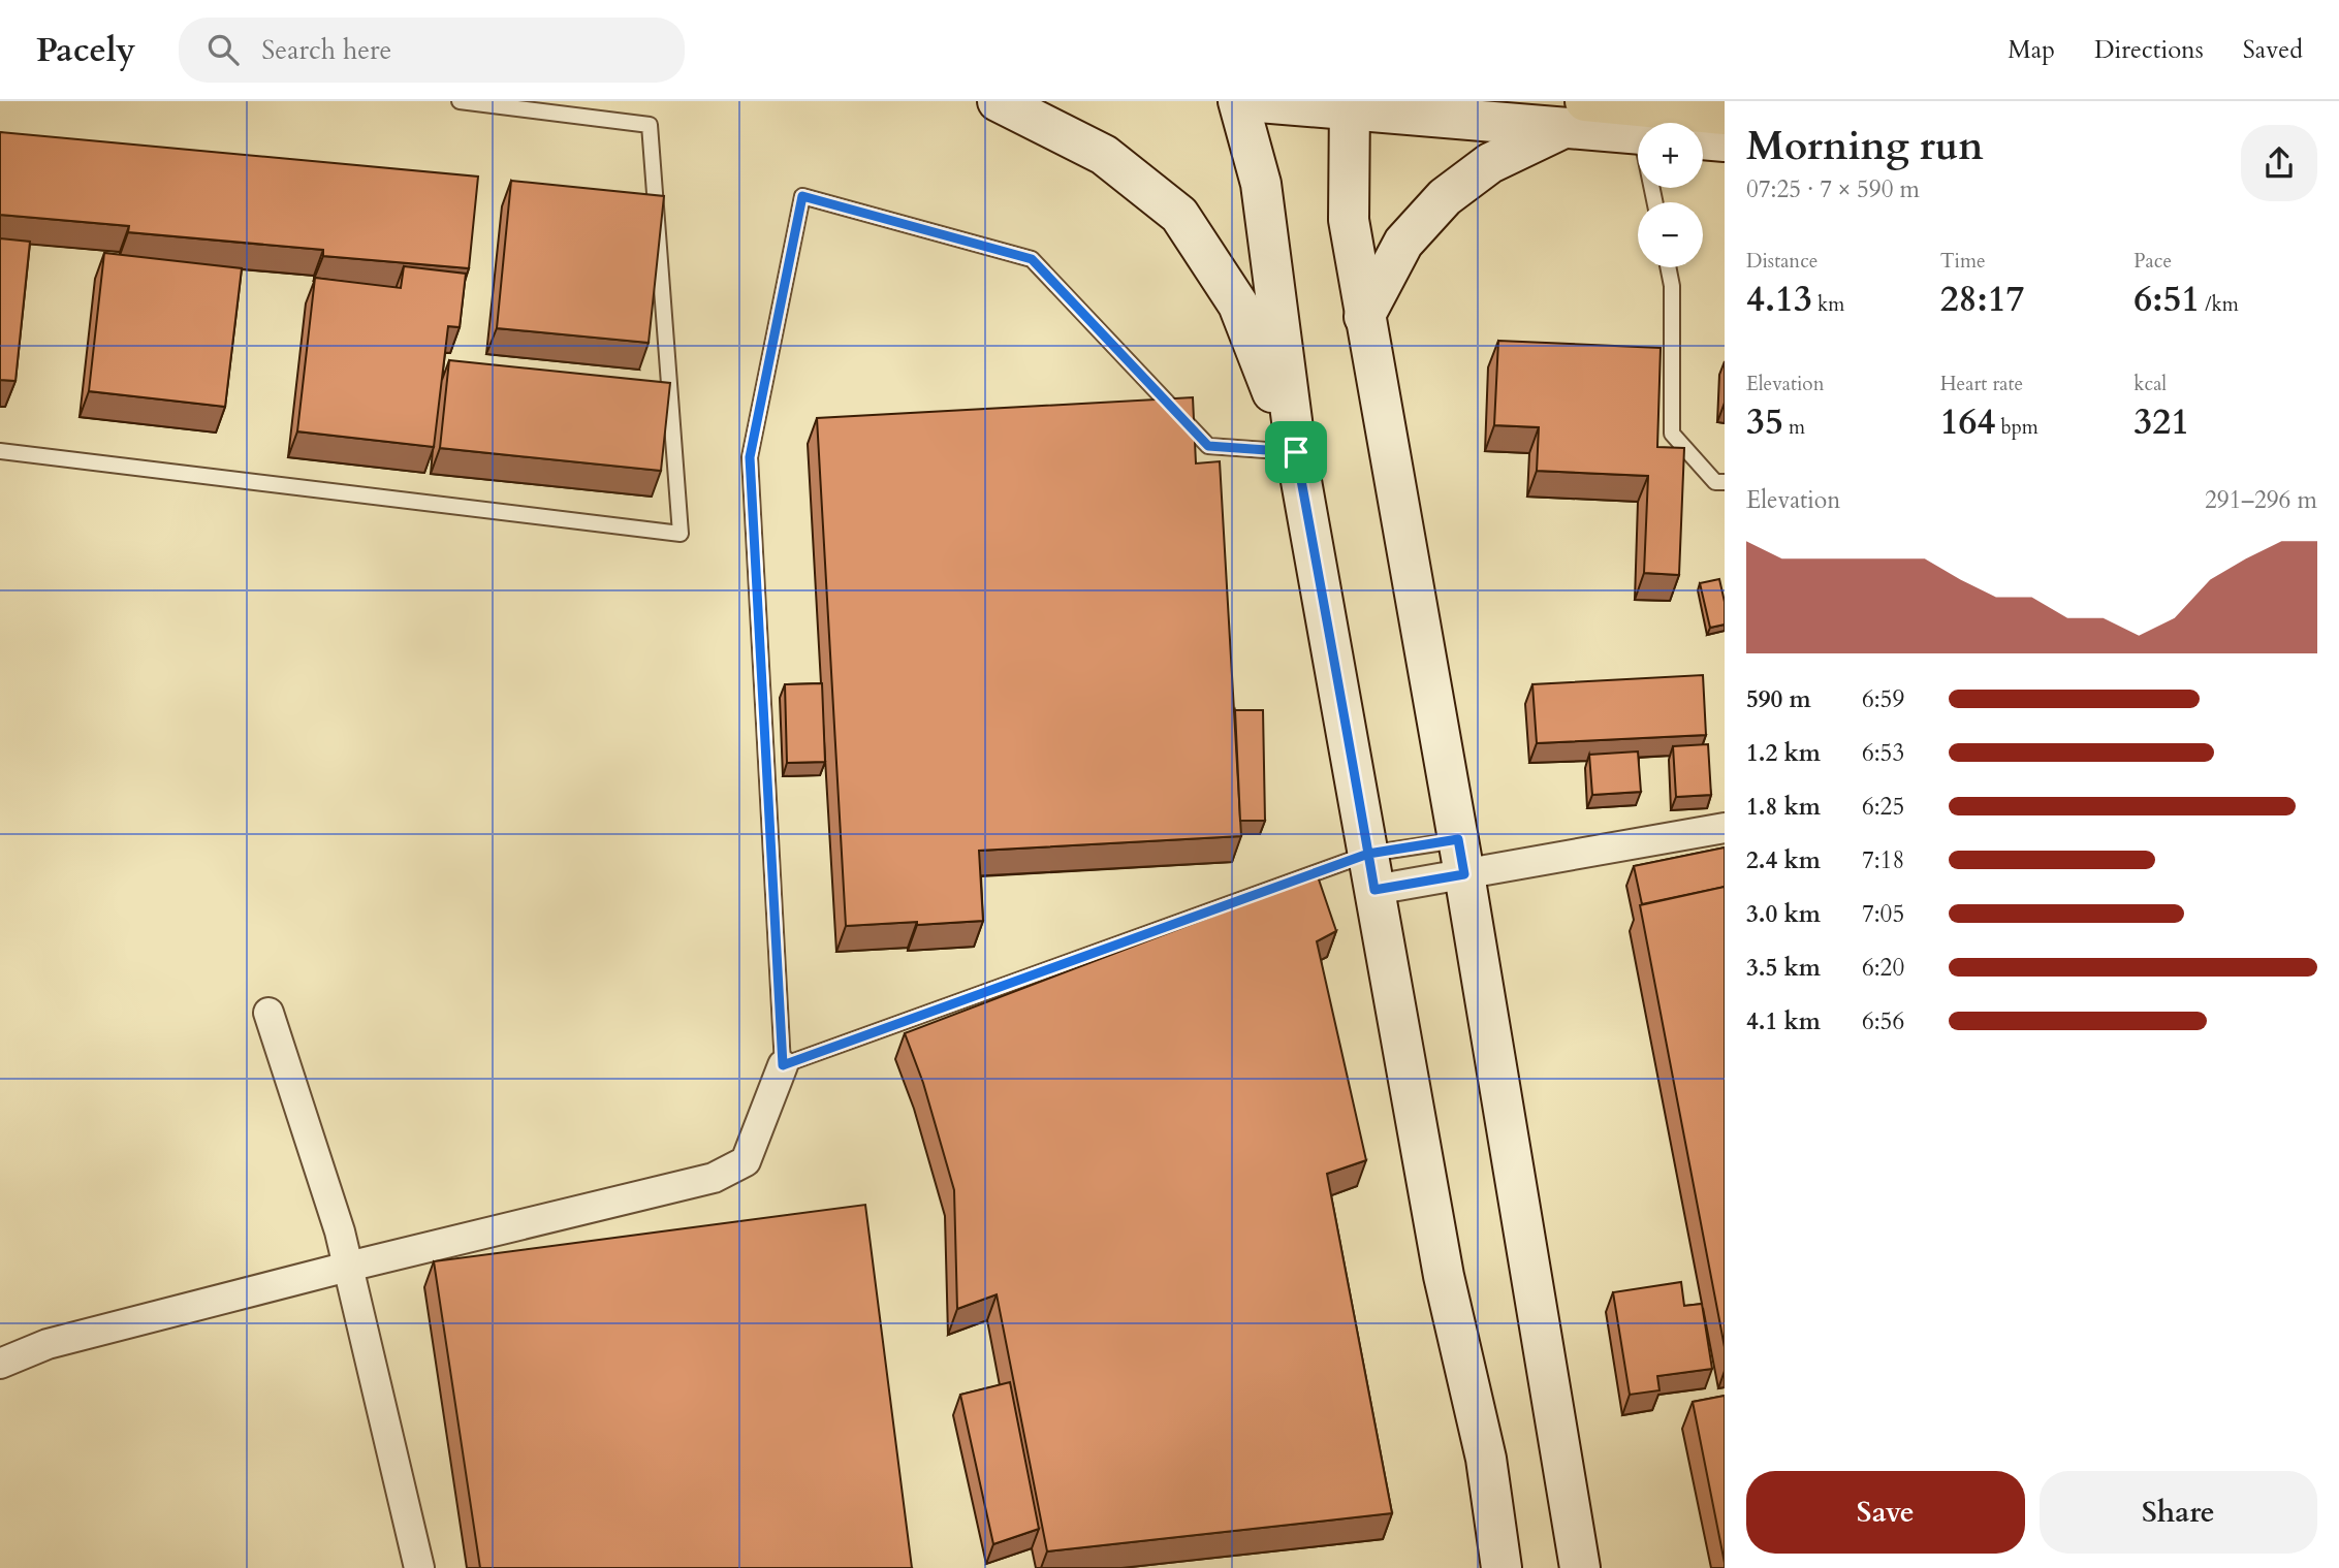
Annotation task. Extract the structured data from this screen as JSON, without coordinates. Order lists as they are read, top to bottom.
{
  "page": {
    "header": "Pacely",
    "search": "Search here",
    "nav": ["Map", "Directions", "Saved"],
    "heading": ["Morning run", "07:25 · 7 × 590 m"],
    "map_buttons": ["+", "−"],
    "stats": [
      ["Distance", "4.13 km"],
      ["Time", "28:17"],
      ["Pace", "6:51 /km"],
      ["Elevation", "35 m"],
      ["Heart rate", "164 bpm"],
      ["kcal", "321"]
    ],
    "chart": ["Elevation", "291–296 m"],
    "list": [
      {
        "name": "590 m",
        "note": "6:59"
      },
      {
        "name": "1.2 km",
        "note": "6:53"
      },
      {
        "name": "1.8 km",
        "note": "6:25"
      },
      {
        "name": "2.4 km",
        "note": "7:18"
      },
      {
        "name": "3.0 km",
        "note": "7:05"
      },
      {
        "name": "3.5 km",
        "note": "6:20"
      },
      {
        "name": "4.1 km",
        "note": "6:56"
      }
    ],
    "buttons": ["Save", "Share"]
  }
}
